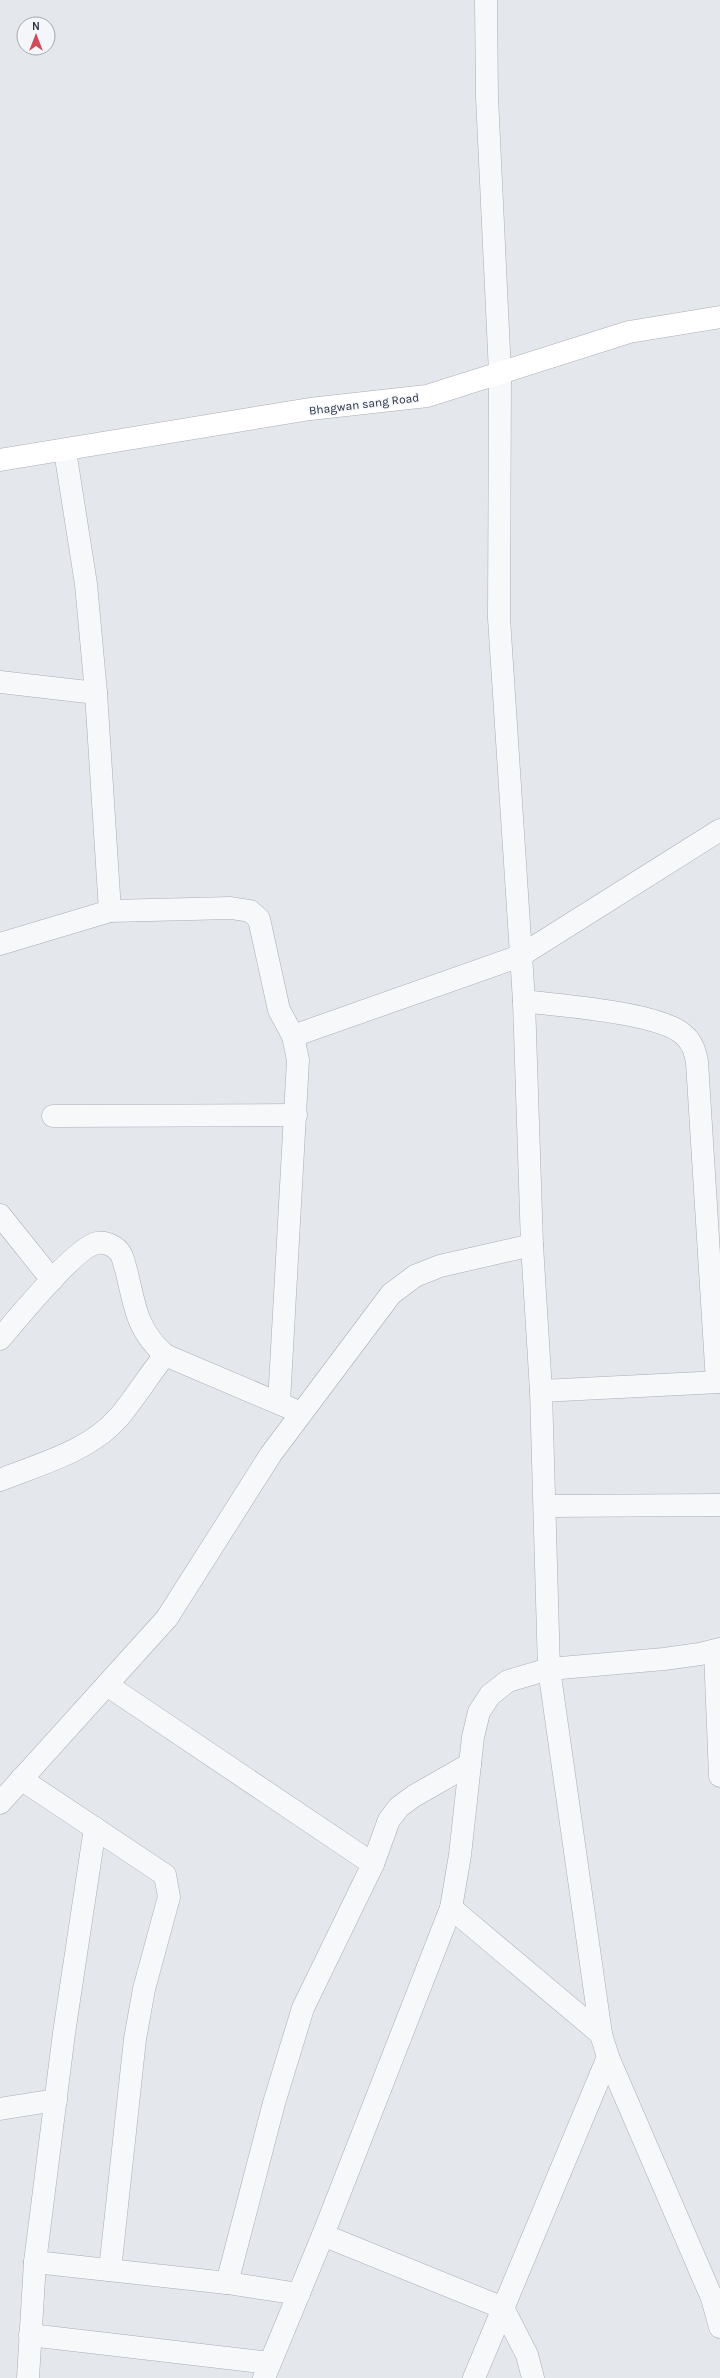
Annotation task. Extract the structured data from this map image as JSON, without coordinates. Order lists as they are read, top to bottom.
{
  "streets": {
    "street": ["Bhagwan sang Road"]
  },
  "north": "top"
}
